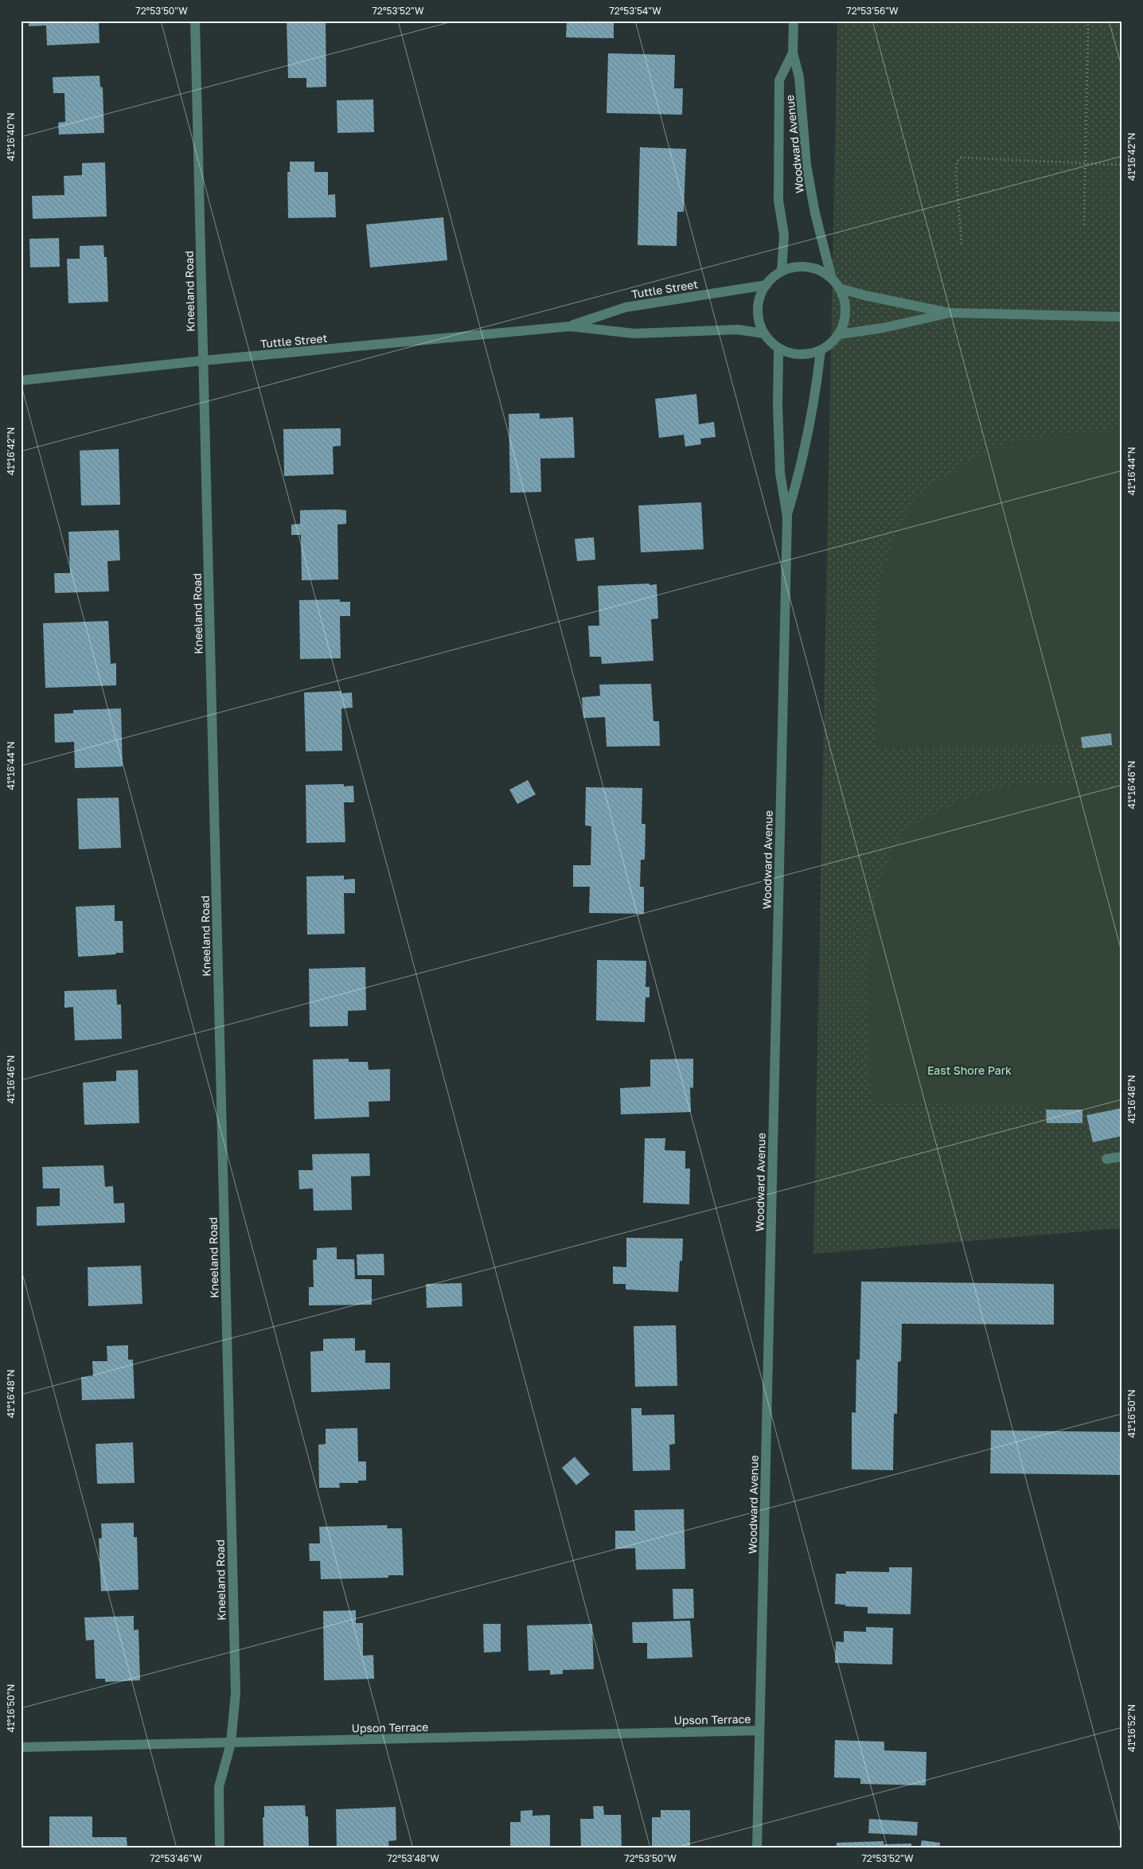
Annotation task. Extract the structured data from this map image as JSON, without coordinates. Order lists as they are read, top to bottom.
{
  "streets": {
    "street": [
      "Woodward Avenue",
      "Tuttle Street",
      "Kneeland Road",
      "Upson Terrace"
    ]
  },
  "crossings": [
    ["Woodward Avenue", "Tuttle Street"],
    ["Woodward Avenue", "Upson Terrace"],
    ["Tuttle Street", "Kneeland Road"],
    ["Kneeland Road", "Upson Terrace"]
  ],
  "parks": ["East Shore Park"],
  "coordinates": [
    "72°53'50\"W",
    "72°53'52\"W",
    "72°53'54\"W",
    "72°53'56\"W",
    "41°16'40\"N",
    "41°16'42\"N",
    "41°16'44\"N",
    "41°16'46\"N",
    "41°16'48\"N",
    "41°16'50\"N",
    "41°16'52\"N",
    "72°53'46\"W",
    "72°53'48\"W"
  ]
}
